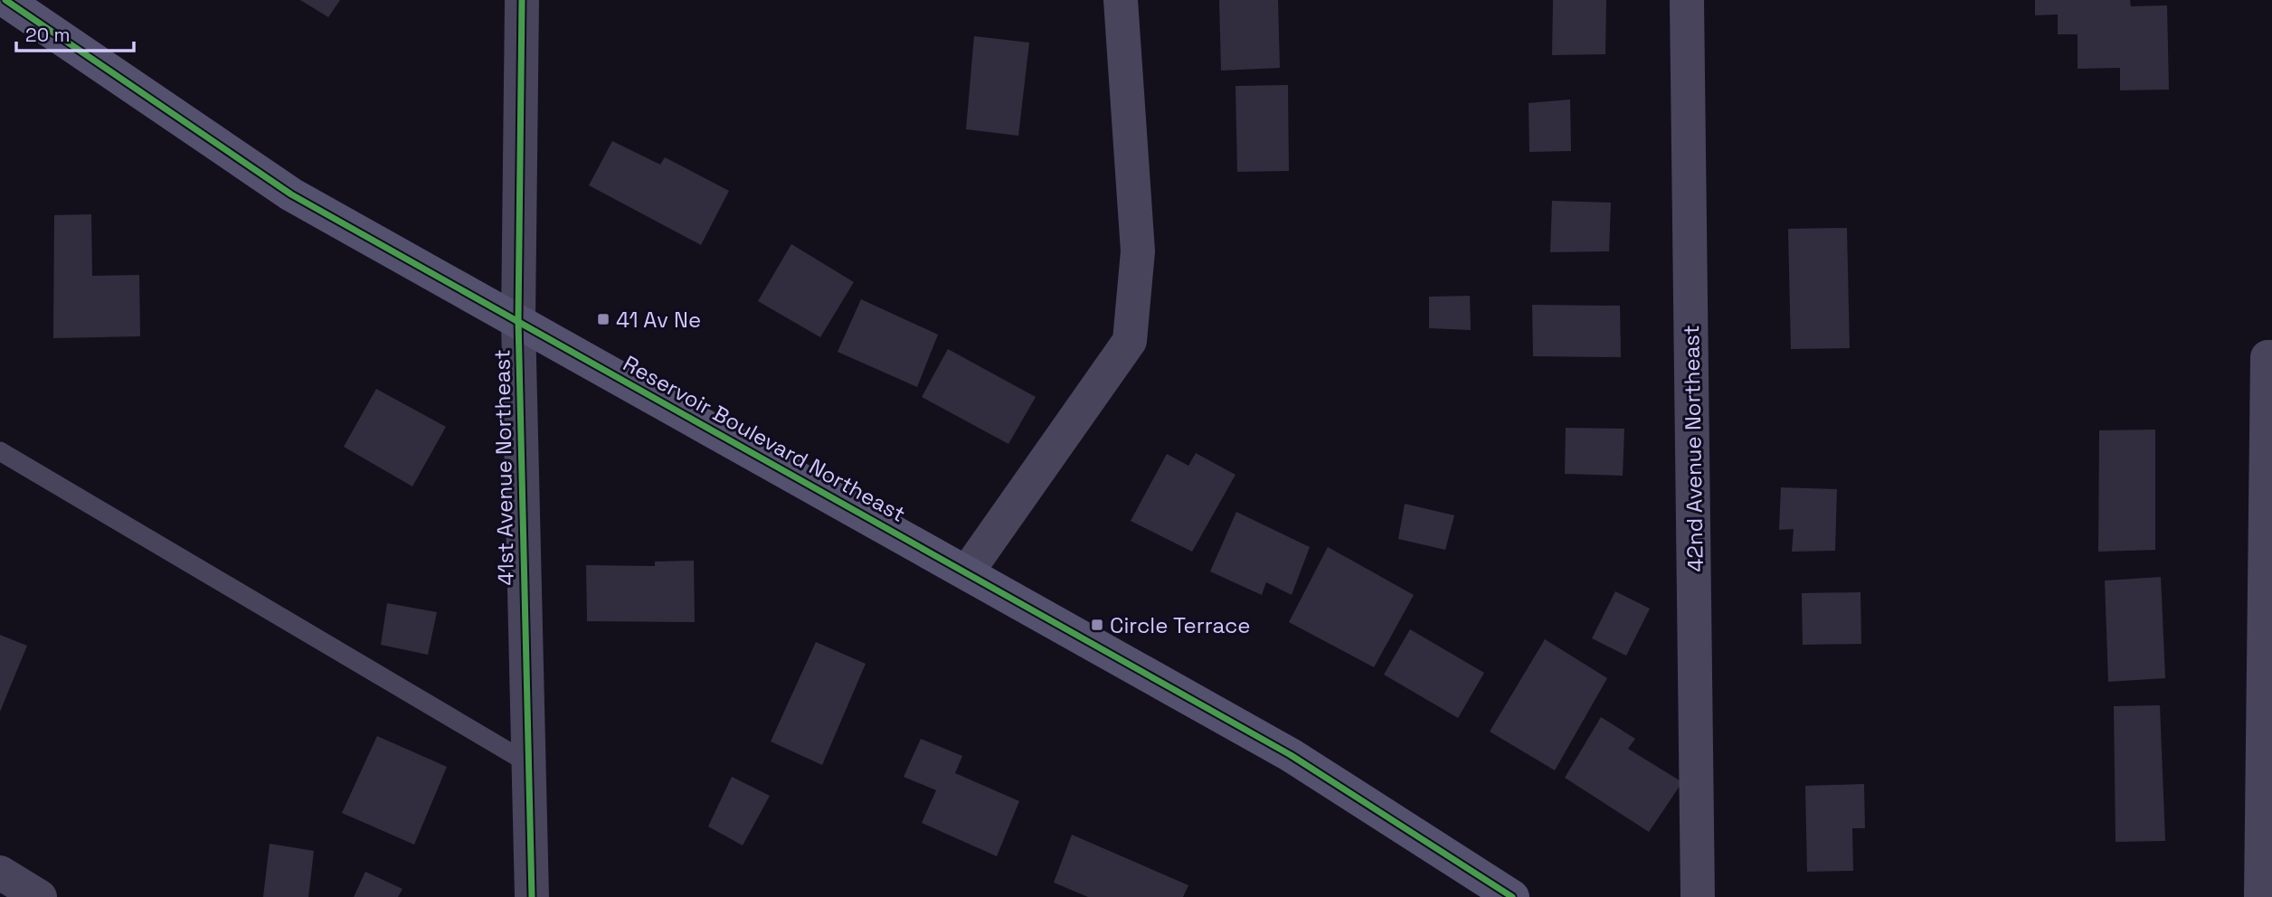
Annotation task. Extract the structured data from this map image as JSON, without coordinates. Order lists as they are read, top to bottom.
{
  "streets": {
    "street": ["Reservoir Boulevard Northeast", "42nd Avenue Northeast", "41st Avenue Northeast"]
  },
  "crossings": [
    ["Reservoir Boulevard Northeast", "41st Avenue Northeast"]
  ],
  "places": {
    "transit": ["41 Av Ne", "Circle Terrace"]
  },
  "scale_bar": "20 m"
}
